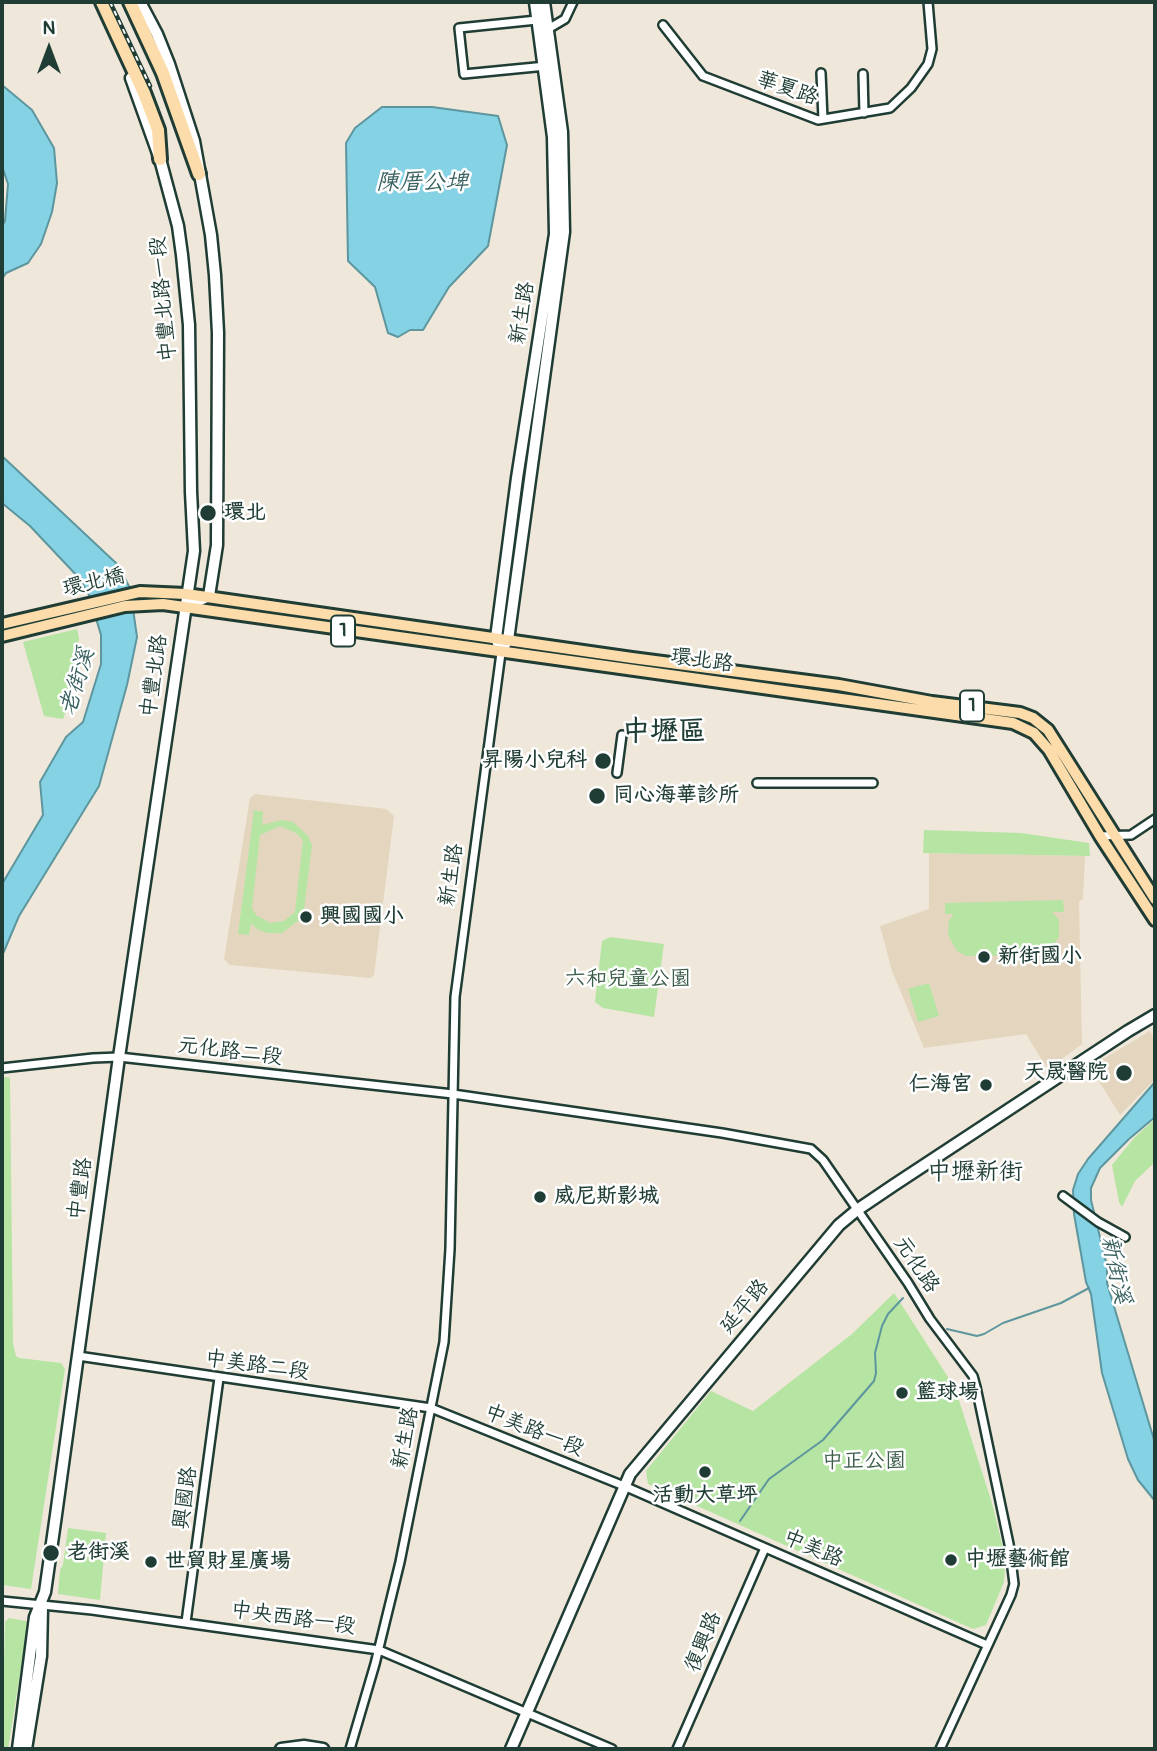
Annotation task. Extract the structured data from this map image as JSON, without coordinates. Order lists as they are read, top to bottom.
{
  "streets": {
    "main road": [
      "中豐北路一段",
      "新生路",
      "環北橋",
      "1",
      "環北路",
      "中豐北路",
      "中豐路",
      "延平路"
    ],
    "street": [
      "華夏路",
      "元化路二段",
      "元化路",
      "中美路二段",
      "中美路一段",
      "興國路",
      "中美路",
      "中央西路一段",
      "復興路"
    ]
  },
  "crossings": [
    ["中豐北路一段", "環北路"],
    ["中豐北路一段", "中豐北路"],
    ["新生路", "環北路"],
    ["新生路", "元化路二段"],
    ["新生路", "元化路"],
    ["新生路", "中美路二段"],
    ["新生路", "中美路一段"],
    ["新生路", "中央西路一段"],
    ["環北橋", "1"],
    ["環北橋", "環北路"],
    ["環北路", "中豐北路"],
    ["中豐北路", "中豐路"],
    ["元化路二段", "中豐路"],
    ["元化路二段", "元化路"],
    ["中豐路", "中美路二段"],
    ["中豐路", "中央西路一段"],
    ["元化路", "延平路"],
    ["元化路", "中美路"],
    ["延平路", "中美路一段"],
    ["延平路", "中美路"],
    ["延平路", "中央西路一段"],
    ["中美路二段", "中美路一段"],
    ["中美路二段", "興國路"],
    ["中美路一段", "中美路"],
    ["興國路", "中央西路一段"],
    ["中美路", "復興路"]
  ],
  "districts": ["中壢區", "中壢新街"],
  "water": ["陳厝公埤", "老街溪", "新街溪"],
  "parks": ["六和兒童公園", "中正公園"],
  "places": [
    "環北",
    "昇陽小兒科",
    "同心海華診所",
    "興國國小",
    "新街國小",
    "天晟醫院",
    "仁海宮",
    "威尼斯影城",
    "籃球場",
    "活動大草坪",
    "老街溪",
    "中壢藝術館",
    "世貿財星廣場"
  ],
  "north": "top"
}
